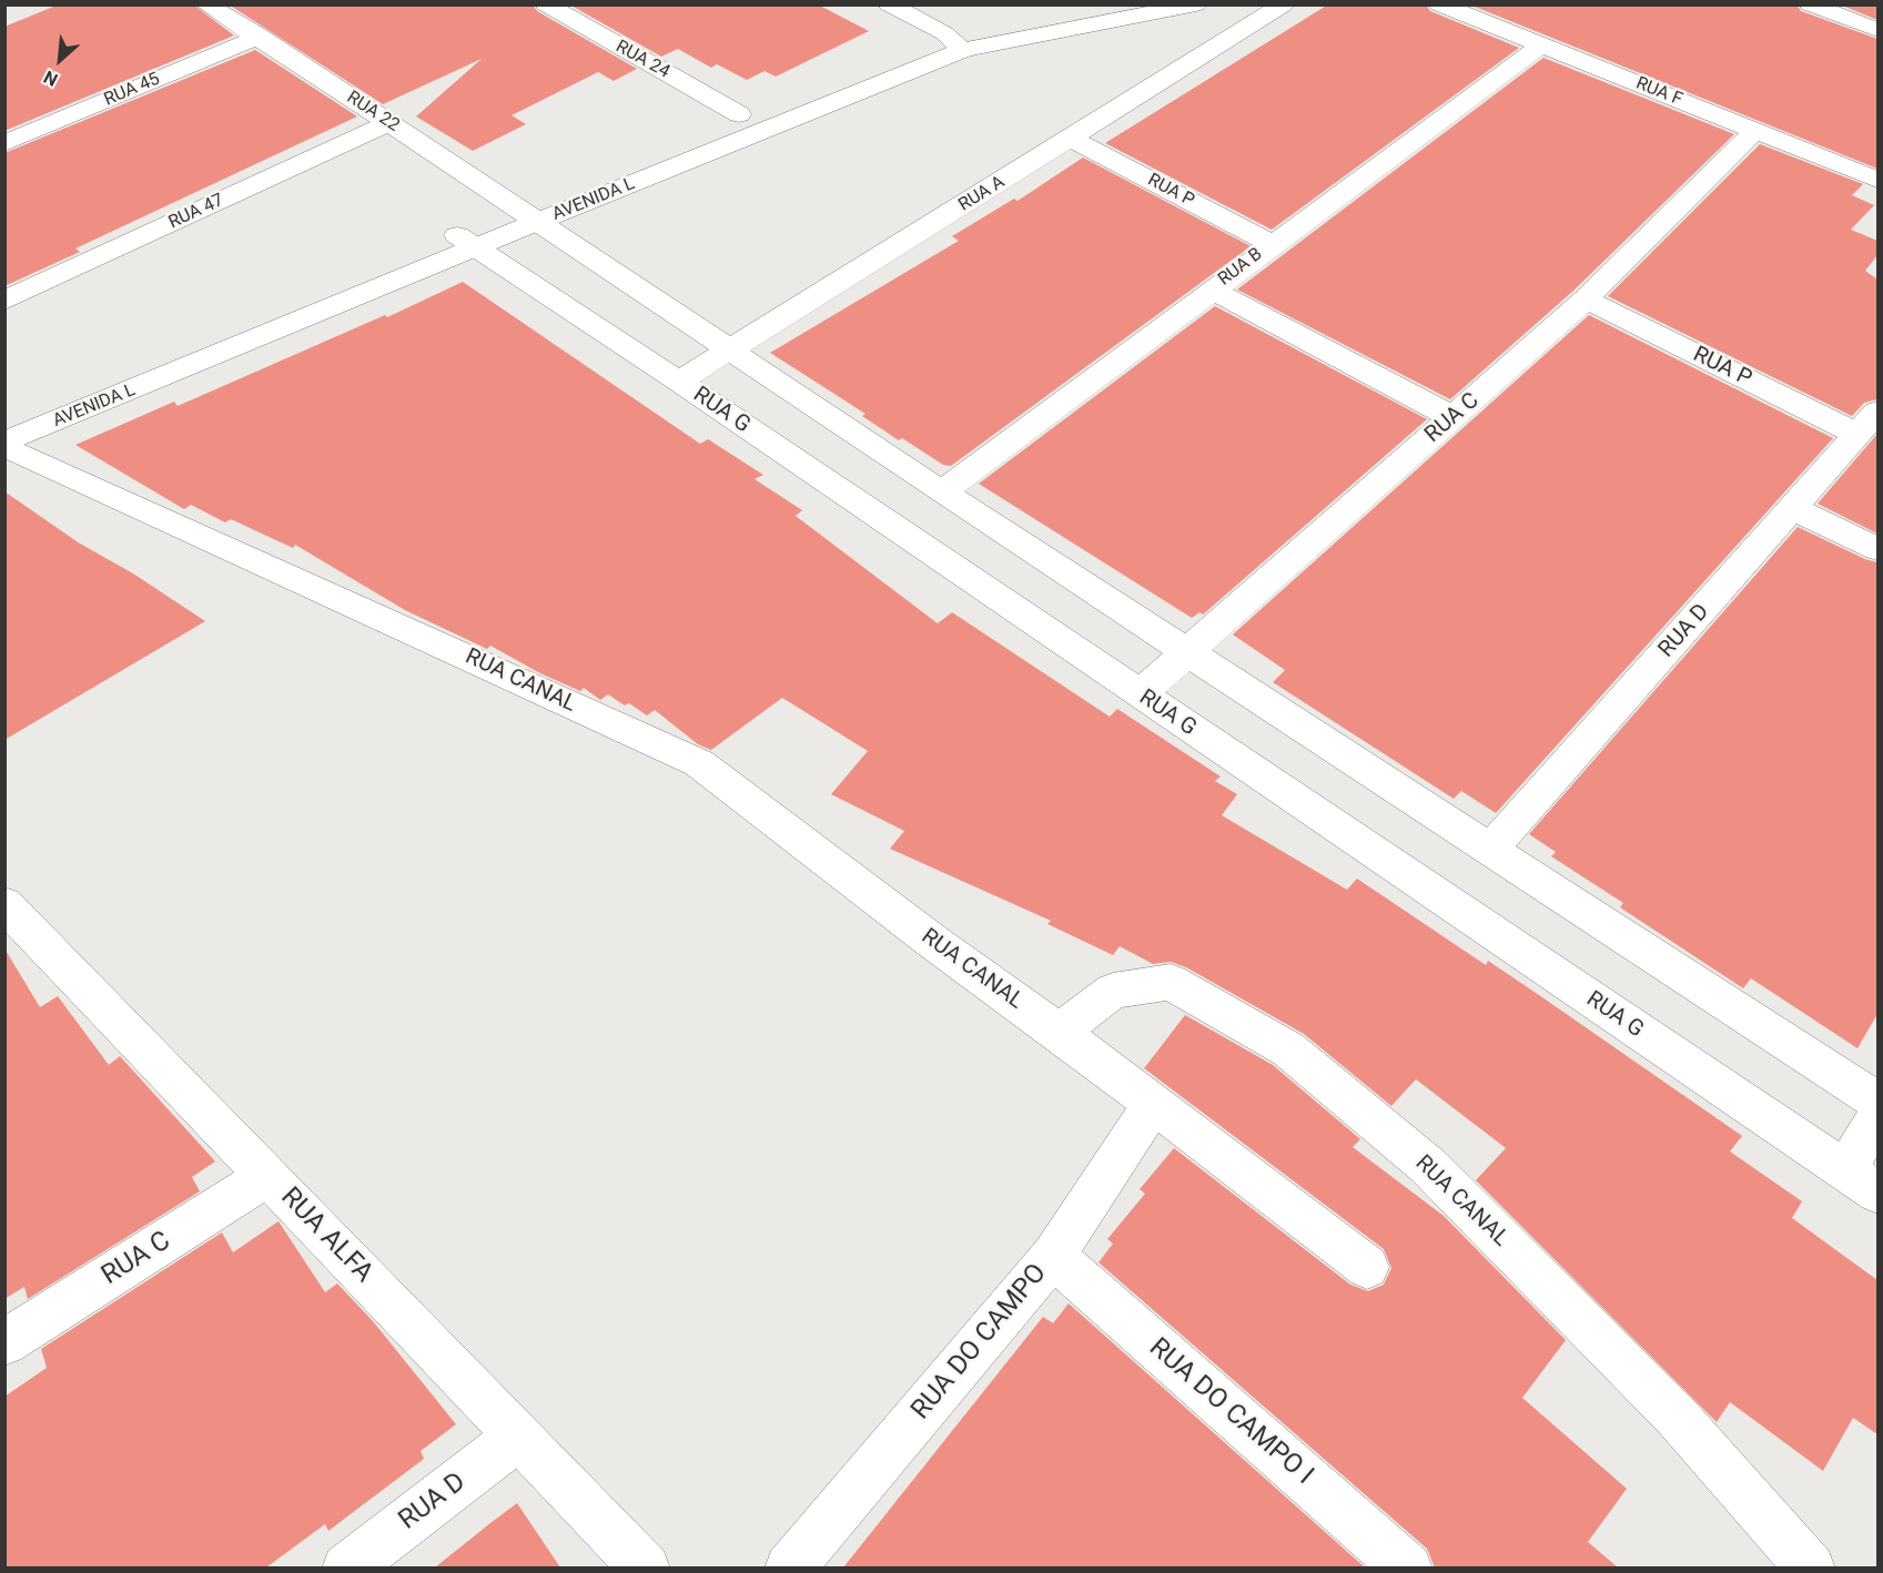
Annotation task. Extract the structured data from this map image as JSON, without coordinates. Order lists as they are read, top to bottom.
{
  "streets": {
    "street": [
      "RUA 24",
      "RUA 45",
      "RUA F",
      "RUA 22",
      "RUA P",
      "RUA A",
      "AVENIDA L",
      "RUA 47",
      "RUA B",
      "RUA G",
      "RUA C",
      "RUA D",
      "RUA CANAL",
      "RUA ALFA",
      "RUA DO CAMPO",
      "RUA DO CAMPO I"
    ]
  },
  "crossings": [
    ["RUA 24", "AVENIDA L"],
    ["RUA 45", "RUA 22"],
    ["RUA F", "RUA B"],
    ["RUA F", "RUA C"],
    ["RUA 22", "AVENIDA L"],
    ["RUA 22", "RUA 47"],
    ["RUA P", "RUA A"],
    ["RUA P", "RUA B"],
    ["RUA P", "RUA C"],
    ["RUA P", "RUA D"],
    ["RUA A", "RUA G"],
    ["AVENIDA L", "RUA G"],
    ["AVENIDA L", "RUA CANAL"],
    ["RUA G", "RUA C"],
    ["RUA C", "RUA ALFA"],
    ["RUA D", "RUA ALFA"],
    ["RUA DO CAMPO", "RUA DO CAMPO I"]
  ],
  "north": "bottom left"
}
